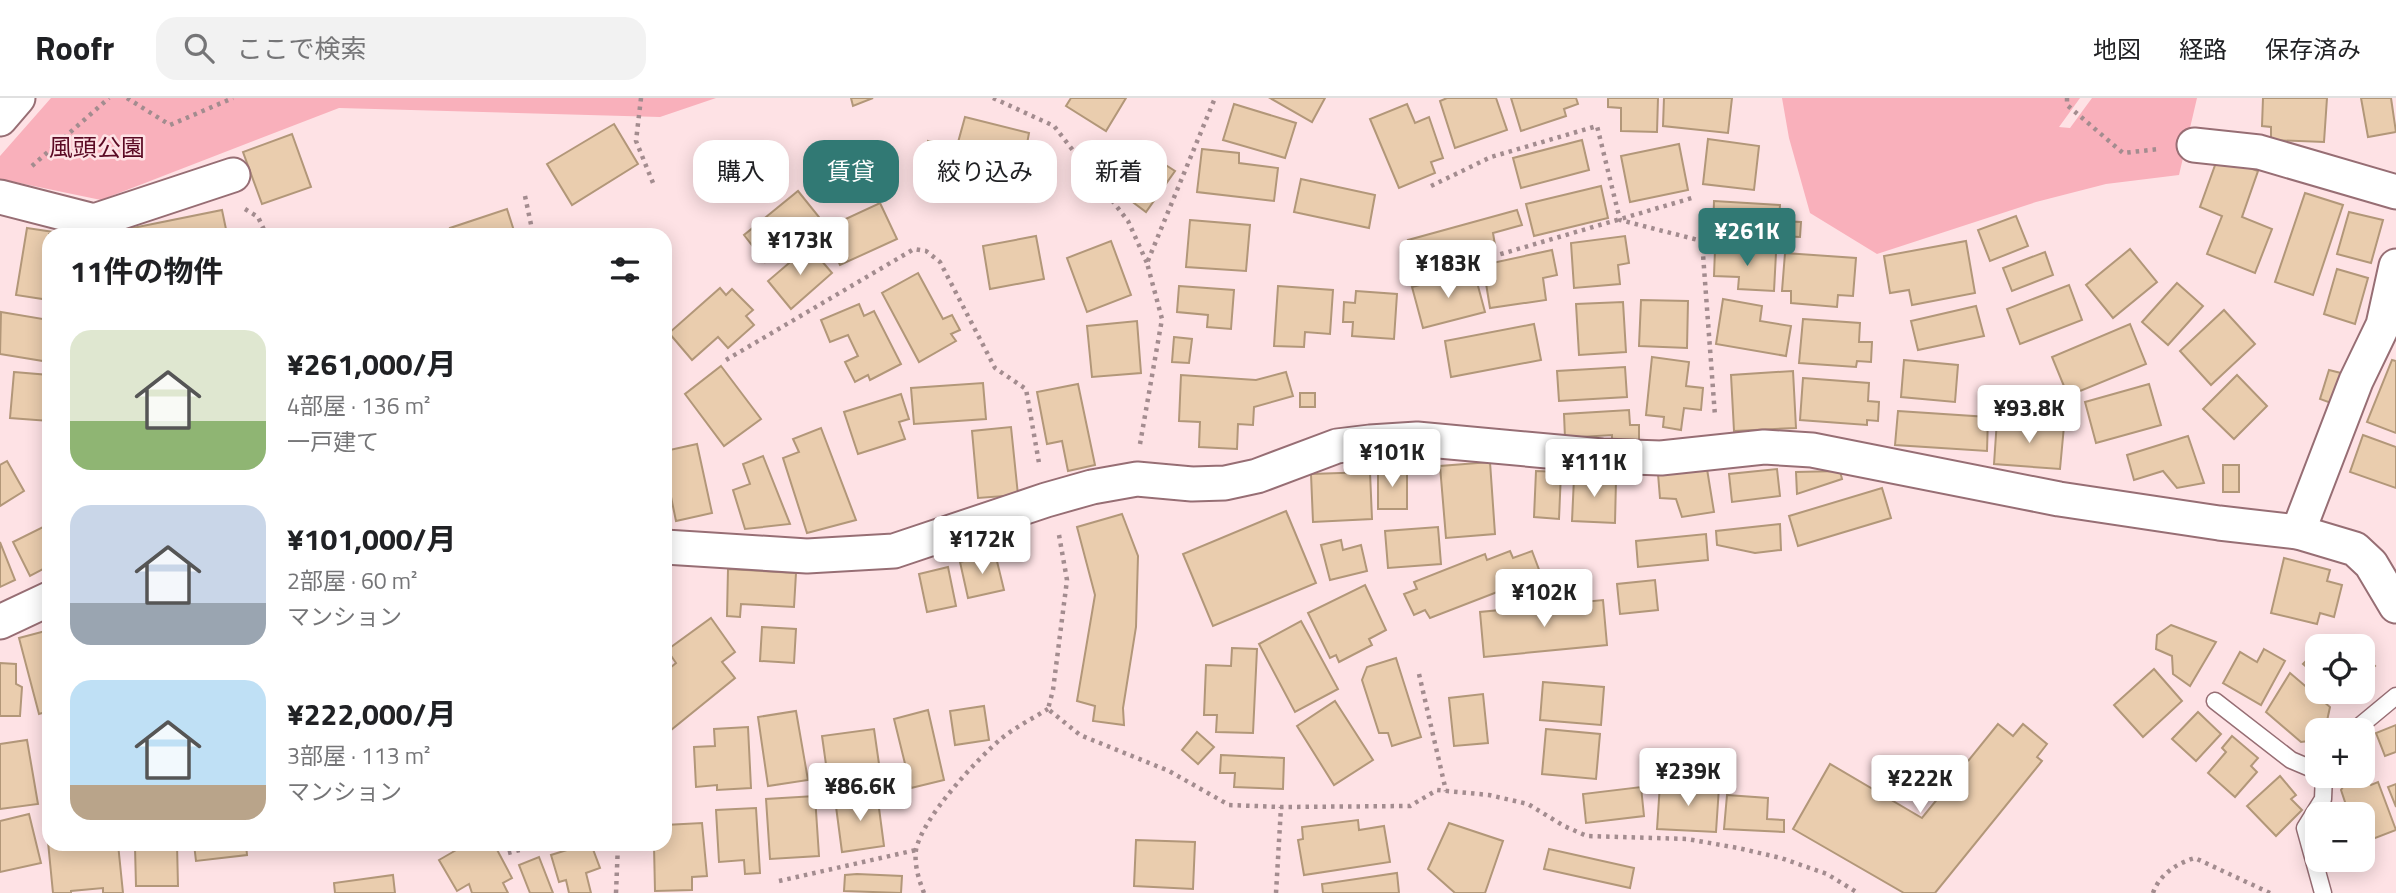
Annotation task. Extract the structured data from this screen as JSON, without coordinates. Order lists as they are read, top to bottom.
{
  "parks": ["風頭公園"],
  "page": {
    "header": "Roofr",
    "search": "ここで検索",
    "nav": ["地図", "経路", "保存済み"],
    "chip": [
      "購入",
      "賃貸",
      "絞り込み",
      "新着"
    ],
    "price": [
      "¥261K",
      "¥173K",
      "¥183K",
      "¥93.8K",
      "¥101K",
      "¥111K",
      "¥172K",
      "¥102K",
      "¥239K",
      "¥222K",
      "¥86.6K"
    ],
    "heading": "11件の物件",
    "list": [
      {
        "name": "¥261,000/月",
        "note": "4部屋 · 136 m² · 一戸建て"
      },
      {
        "name": "¥101,000/月",
        "note": "2部屋 · 60 m² · マンション"
      },
      {
        "name": "¥222,000/月",
        "note": "3部屋 · 113 m² · マンション"
      }
    ],
    "map_buttons": ["+", "−"]
  }
}
